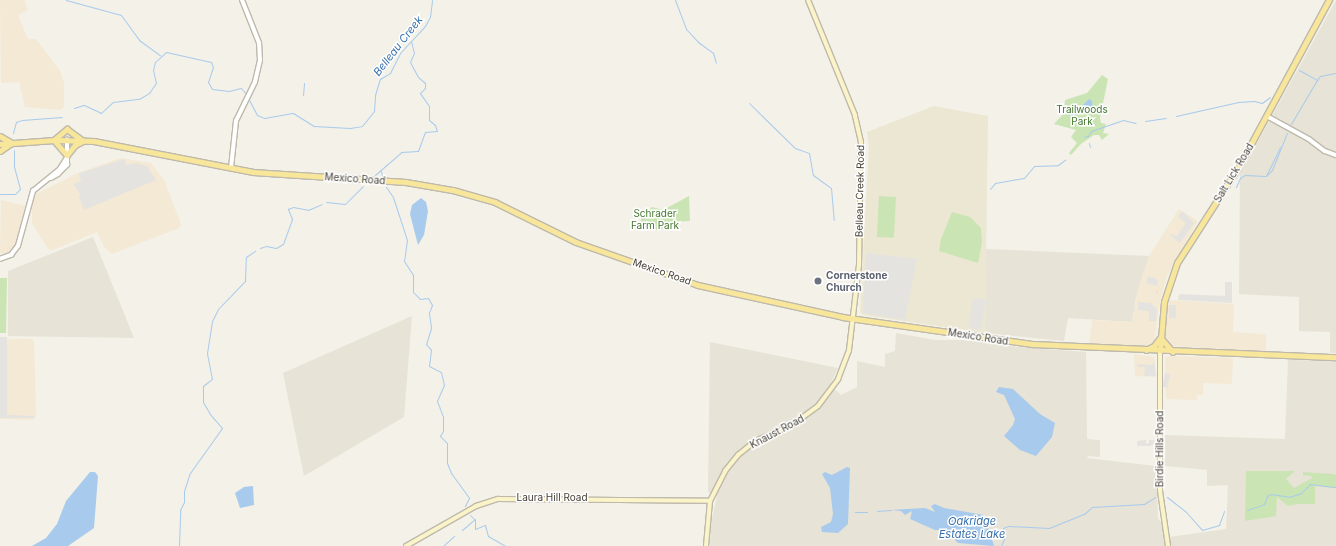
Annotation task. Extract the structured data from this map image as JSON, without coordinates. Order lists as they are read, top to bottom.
{
  "streets": {
    "main road": [
      "Salt Lick Road",
      "Mexico Road",
      "Belleau Creek Road",
      "Knaust Road",
      "Birdie Hills Road",
      "Laura Hill Road"
    ]
  },
  "crossings": [
    ["Salt Lick Road", "Mexico Road"],
    ["Salt Lick Road", "Birdie Hills Road"],
    ["Mexico Road", "Belleau Creek Road"],
    ["Mexico Road", "Knaust Road"],
    ["Mexico Road", "Birdie Hills Road"],
    ["Belleau Creek Road", "Knaust Road"],
    ["Knaust Road", "Laura Hill Road"]
  ],
  "water": ["Belleau Creek", "Oakridge Estates Lake"],
  "parks": ["Trailwoods Park", "Schrader Farm Park"],
  "places": ["Cornerstone Church"]
}
